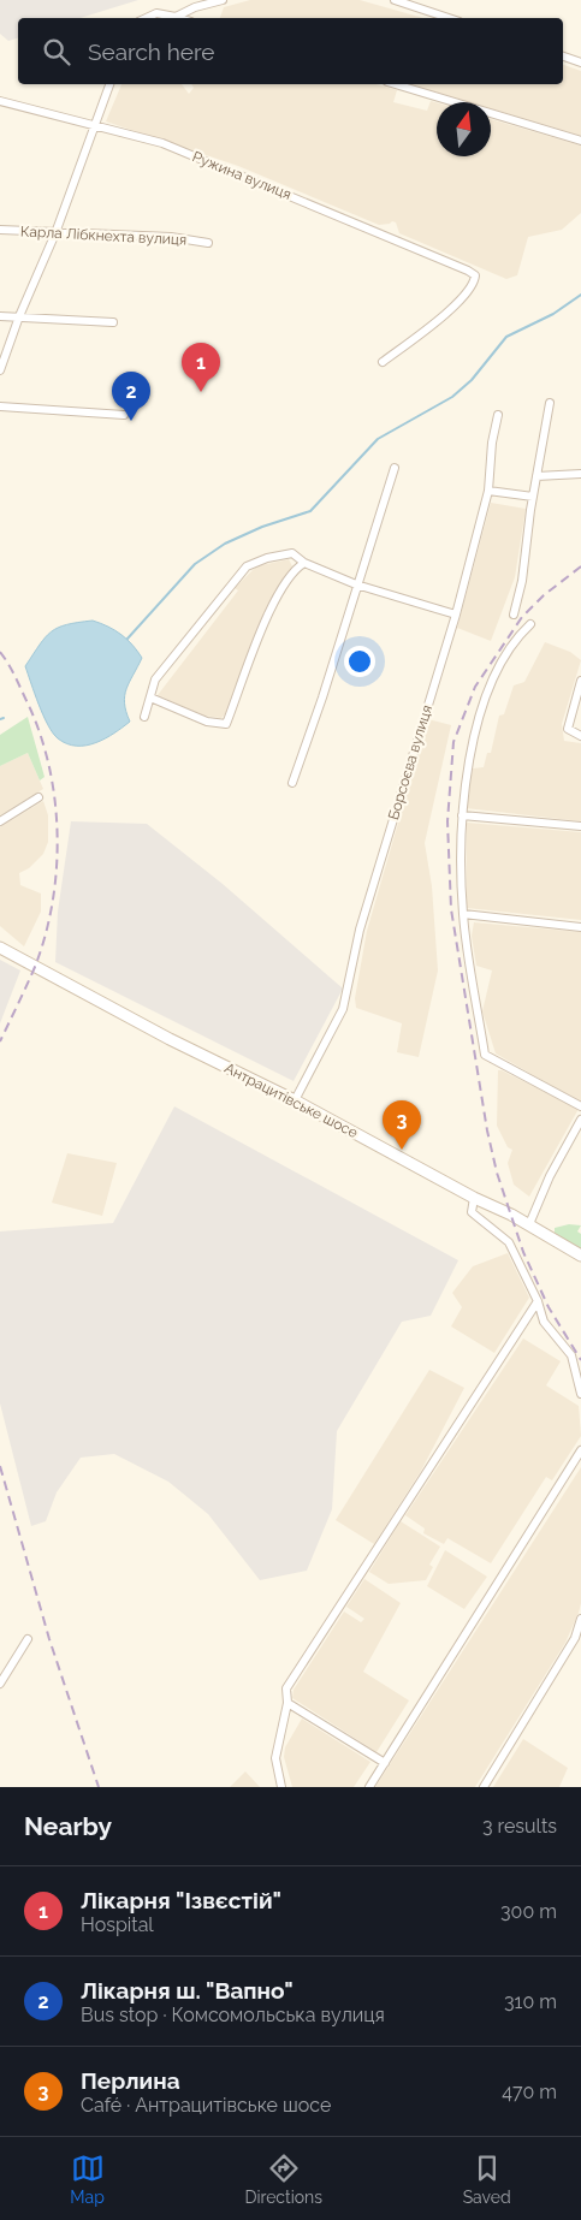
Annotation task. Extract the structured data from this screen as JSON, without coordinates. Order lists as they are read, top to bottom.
{
  "streets": {
    "main road": ["Антрацитівське шосе"],
    "street": ["Ружина вулиця", "Карла Лібкнехта вулиця", "Борсоєва вулиця"]
  },
  "crossings": [
    ["Борсоєва вулиця", "Антрацитівське шосе"]
  ],
  "north": "top",
  "page": {
    "search": "Search here",
    "pins": ["1", "2", "3"],
    "heading": ["Nearby", "3 results"],
    "list": [
      {
        "mark": "1",
        "name": "Лікарня \"Ізвєстій\"",
        "note": "Hospital",
        "value": "300 m"
      },
      {
        "mark": "2",
        "name": "Лікарня ш. \"Вапно\"",
        "note": "Bus stop · Комсомольська вулиця",
        "value": "310 m"
      },
      {
        "mark": "3",
        "name": "Перлина",
        "note": "Café · Антрацитівське шосе",
        "value": "470 m"
      }
    ],
    "nav": ["Map", "Directions", "Saved"]
  }
}
